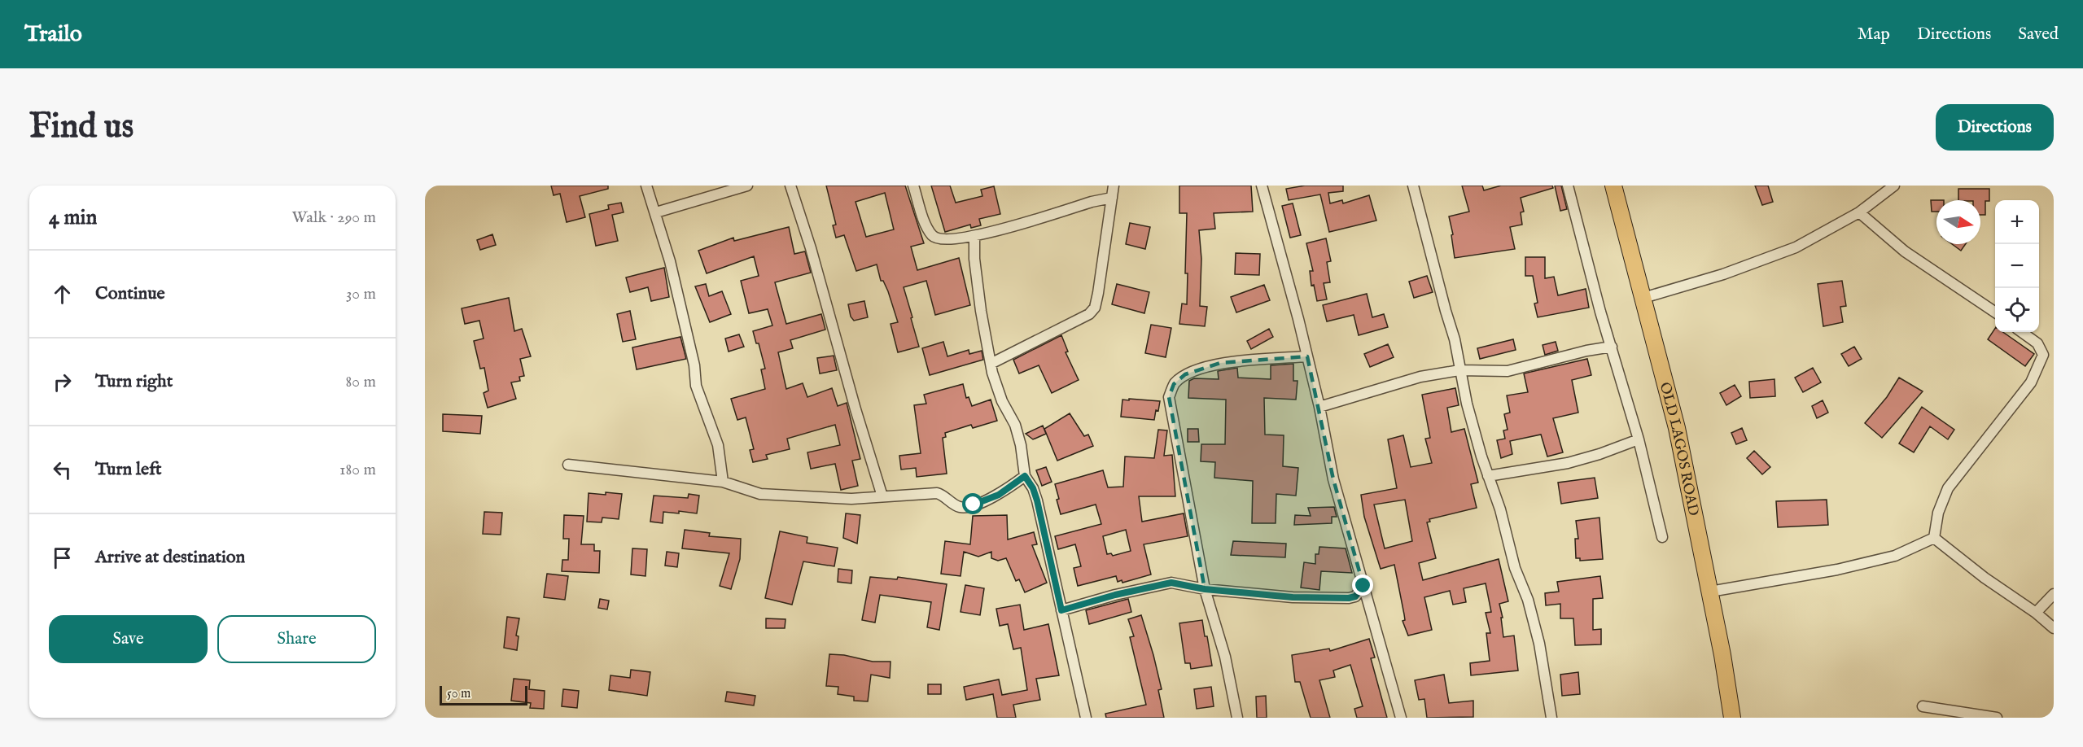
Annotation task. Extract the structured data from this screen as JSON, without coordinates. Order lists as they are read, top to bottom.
{
  "streets": {
    "main road": ["OLD LAGOS ROAD"]
  },
  "scale_bar": "50 m",
  "north": "right",
  "page": {
    "header": "Trailo",
    "nav": ["Map", "Directions", "Saved"],
    "buttons": [
      "Directions",
      ["Save", "Share"]
    ],
    "title": "Find us",
    "heading": ["4 min", "Walk · 290 m"],
    "map_buttons": ["+", "−"],
    "list": [
      ["Continue", "30 m"],
      ["Turn right", "80 m"],
      ["Turn left", "180 m"],
      "Arrive at destination"
    ],
    "scale": "50 m"
  }
}
